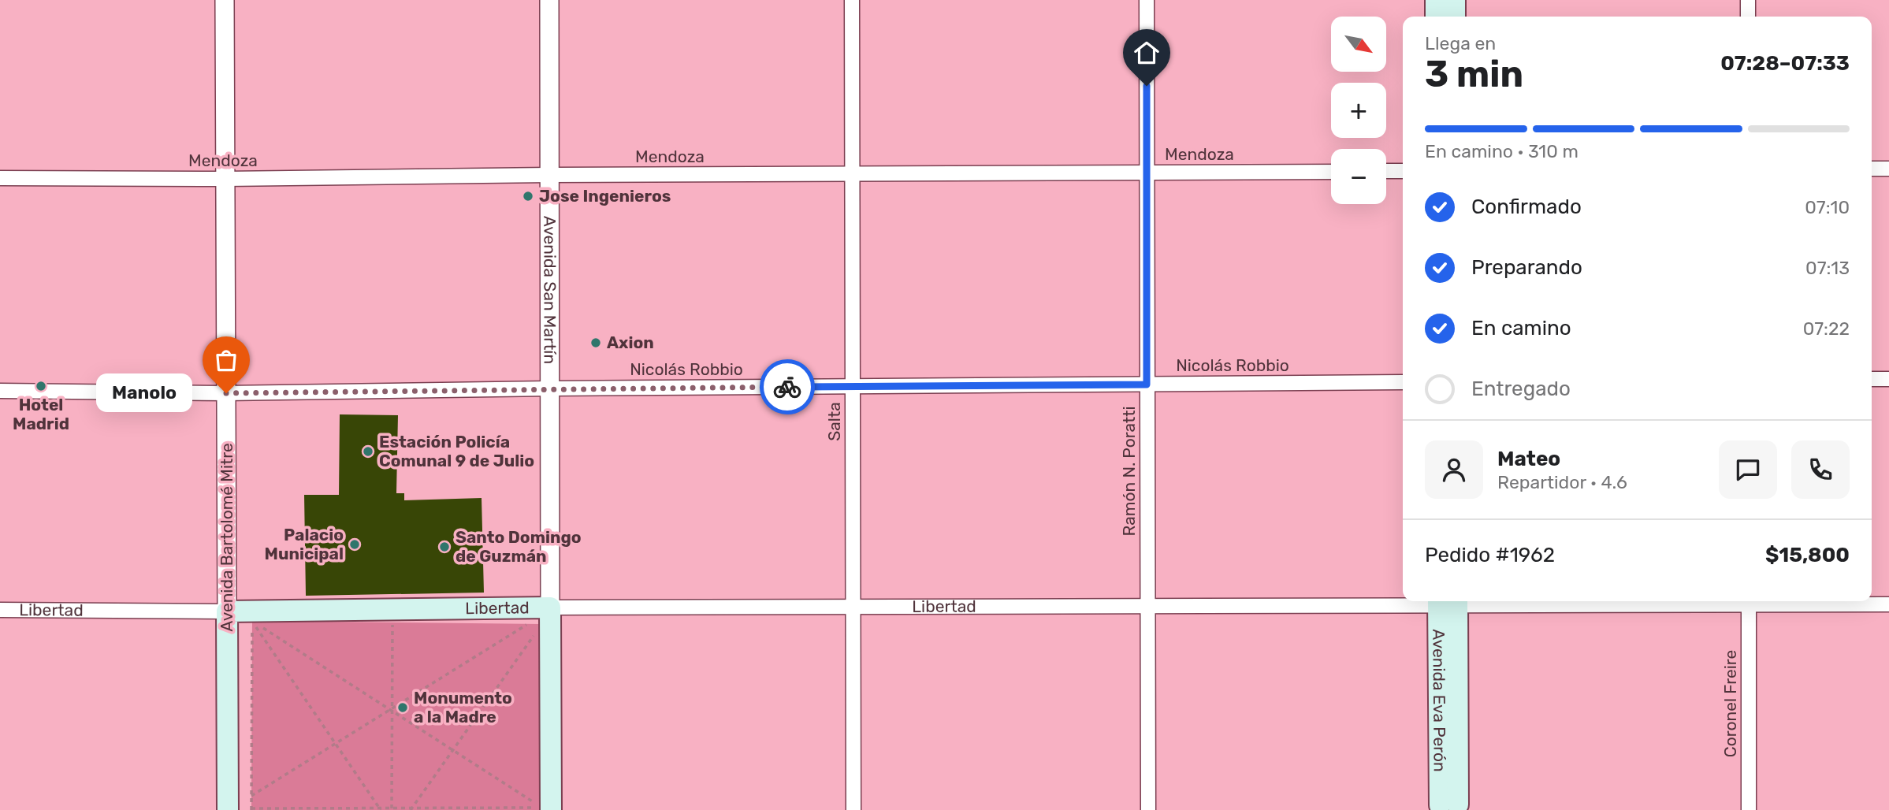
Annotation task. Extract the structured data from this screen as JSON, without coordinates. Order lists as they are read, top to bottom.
{
  "streets": {
    "main road": [
      "Avenida San Martín",
      "Avenida Bartolomé Mitre",
      "Libertad",
      "Avenida Eva Perón"
    ],
    "street": [
      "Mendoza",
      "Nicolás Robbio",
      "Salta",
      "Ramón N. Poratti",
      "Coronel Freire"
    ]
  },
  "crossings": [
    ["Mendoza", "Avenida San Martín"],
    ["Mendoza", "Salta"],
    ["Mendoza", "Ramón N. Poratti"],
    ["Mendoza", "Avenida Bartolomé Mitre"],
    ["Avenida San Martín", "Nicolás Robbio"],
    ["Avenida San Martín", "Libertad"],
    ["Nicolás Robbio", "Salta"],
    ["Nicolás Robbio", "Ramón N. Poratti"],
    ["Nicolás Robbio", "Avenida Bartolomé Mitre"],
    ["Salta", "Libertad"],
    ["Ramón N. Poratti", "Libertad"],
    ["Avenida Bartolomé Mitre", "Libertad"],
    ["Libertad", "Avenida Eva Perón"],
    ["Libertad", "Coronel Freire"]
  ],
  "places": [
    "Jose Ingenieros",
    "Axion",
    "Hotel Madrid",
    "Manolo",
    "Estación Policía Comunal 9 de Julio",
    "Palacio Municipal",
    "Santo Domingo de Guzmán",
    "Monumento a la Madre"
  ],
  "north": "bottom right",
  "page": {
    "map_buttons": ["+", "−"],
    "heading": ["3 min", "Llega en", "07:28–07:33"],
    "panel": [
      "Mateo",
      "Repartidor · 4.6",
      "Pedido #1962",
      "$15,800"
    ],
    "bar": "En camino · 310 m",
    "list": [
      ["Confirmado", "07:10"],
      ["Preparando", "07:13"],
      ["En camino", "07:22"],
      "Entregado"
    ],
    "bubble": "Manolo"
  }
}
